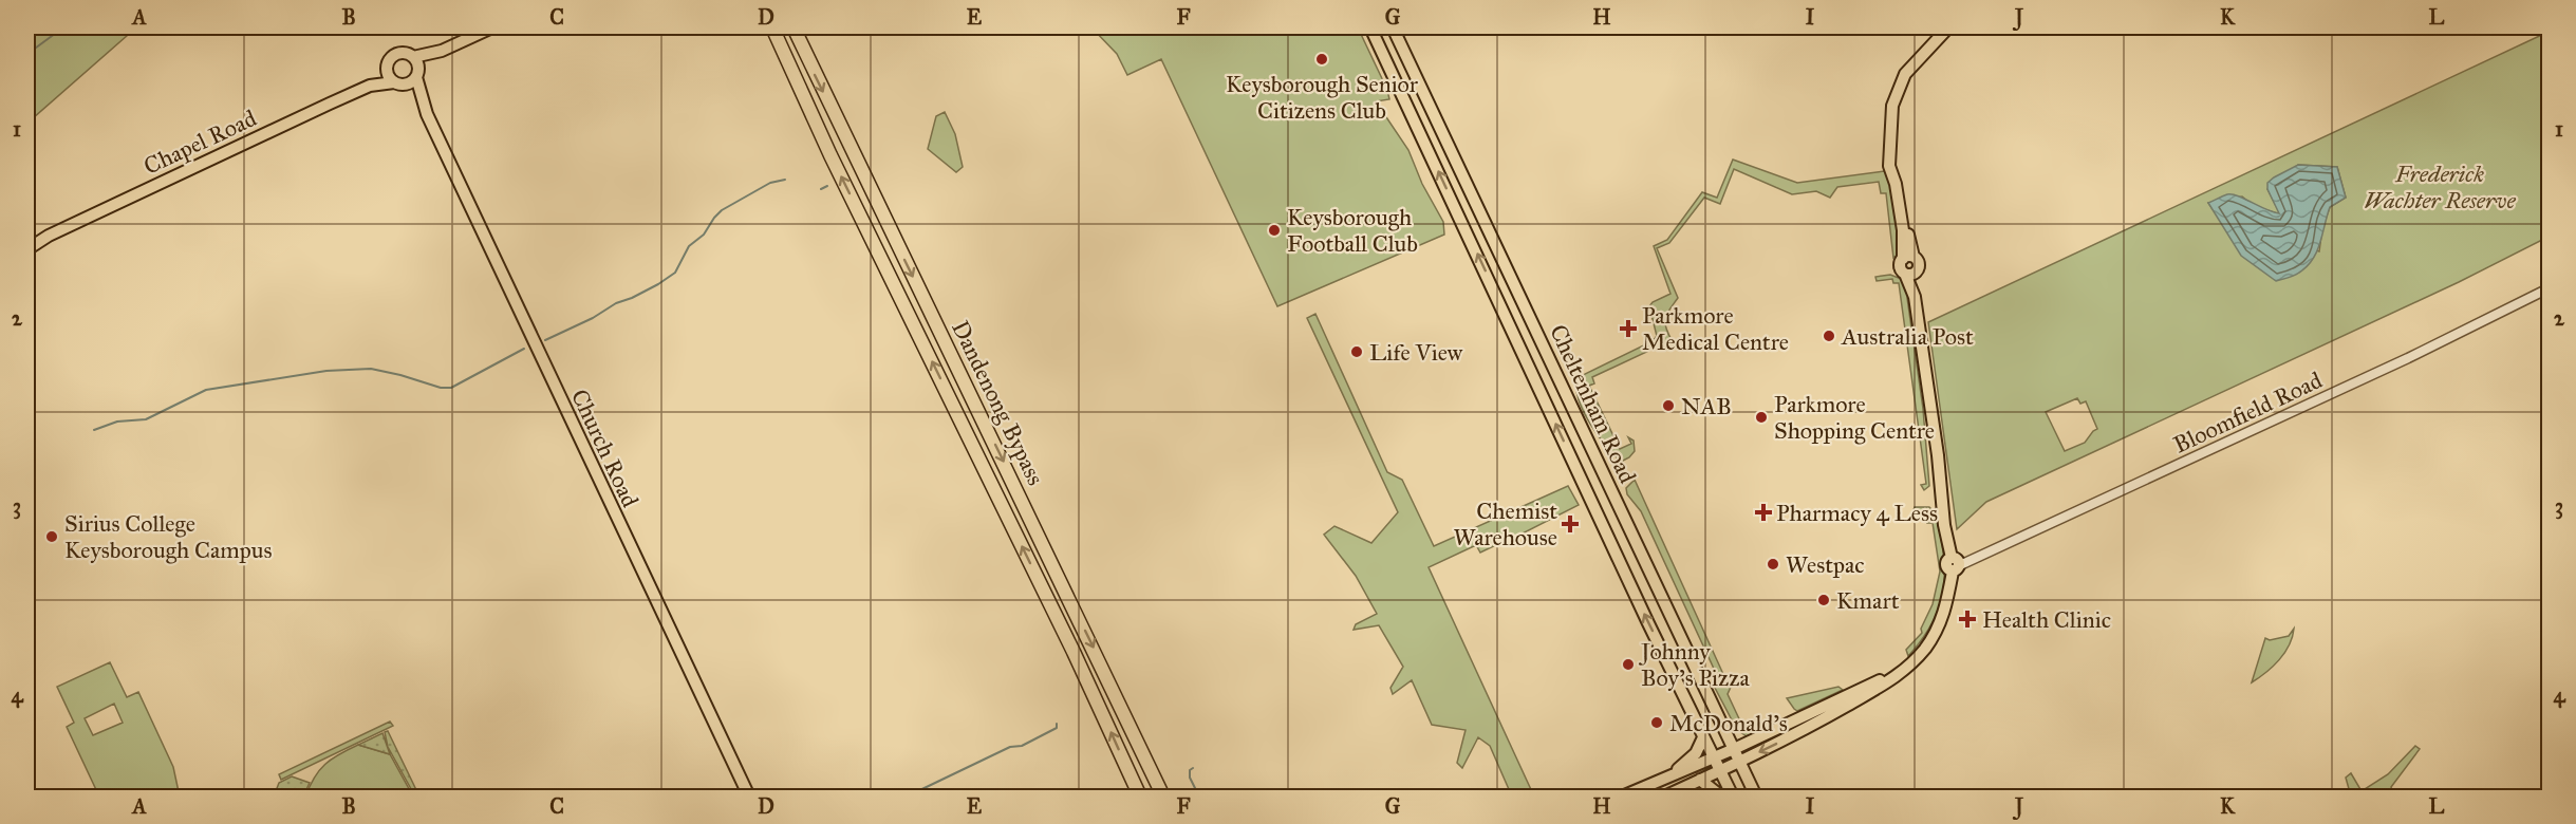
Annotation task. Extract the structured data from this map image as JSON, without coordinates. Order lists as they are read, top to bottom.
{
  "streets": {
    "highway": ["Dandenong Bypass"],
    "main road": ["Chapel Road", "Cheltenham Road", "Church Road"],
    "street": ["Bloomfield Road"]
  },
  "crossings": [
    ["Chapel Road", "Church Road"]
  ],
  "parks": ["Frederick Wachter Reserve"],
  "places": {
    "other": [
      "Keysborough Senior Citizens Club",
      "Keysborough Football Club",
      "Australia Post",
      "Life View",
      "NAB",
      "Parkmore Shopping Centre",
      "Sirius College Keysborough Campus",
      "Westpac",
      "Kmart",
      "Johnny Boy's Pizza",
      "McDonald's"
    ],
    "health": [
      "Parkmore Medical Centre",
      "Pharmacy 4 Less",
      "Chemist Warehouse",
      "Health Clinic"
    ]
  },
  "grid": {
    "columns": [
      "A",
      "B",
      "C",
      "D",
      "E",
      "F",
      "G",
      "H",
      "I",
      "J",
      "K",
      "L"
    ],
    "rows": [
      "1",
      "2",
      "3",
      "4"
    ]
  }
}
